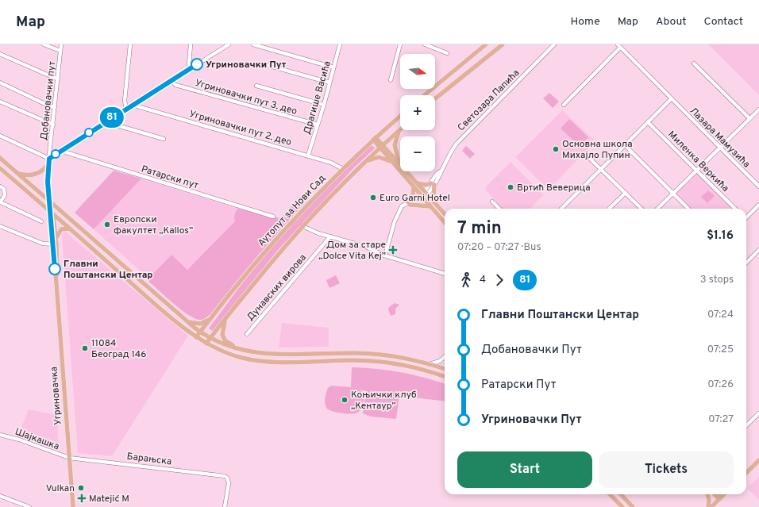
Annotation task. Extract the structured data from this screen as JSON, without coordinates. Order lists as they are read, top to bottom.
{
  "streets": {
    "main road": ["Аутопут за Нови Сад", "Угриновачка"],
    "street": [
      "Угриновачки пут 3. део",
      "Драгише Васића",
      "Светозара Папића",
      "Добановачки пут",
      "Угриновачки пут 2. део",
      "Лазара Мамузића",
      "Миленка Веркића",
      "Ратарски пут",
      "Дунавских вирова",
      "Шајкашка",
      "Барањска"
    ]
  },
  "crossings": [
    ["Угриновачки пут 3. део", "Драгише Васића"],
    ["Драгише Васића", "Угриновачки пут 2. део"],
    ["Угриновачки пут 2. део", "Аутопут за Нови Сад"],
    ["Угриновачка", "Шајкашка"],
    ["Угриновачка", "Барањска"],
    ["Шајкашка", "Барањска"]
  ],
  "places": {
    "other": [
      "Угриновачки Пут",
      "Основна школа Михајло Пупин",
      "Вртић Веверица",
      "Euro Garni Hotel",
      "Европски факултет „Kallos”",
      "Главни Поштански Центар",
      "11084 Београд 146",
      "Коњички клуб „Кентаур”",
      "Vulkan"
    ],
    "health": ["Дом за старе „Dolce Vita Kej”", "Matejić M"]
  },
  "lines": ["bus line 81"],
  "north": "right",
  "page": {
    "header": "Map",
    "nav": [
      "Home",
      "Map",
      "About",
      "Contact"
    ],
    "on_map": "81",
    "map_buttons": ["+", "−"],
    "heading": ["7 min", "07:20 – 07:27 · Bus", "$1.16"],
    "legs": ["4", "81", "3 stops"],
    "list": [
      {
        "name": "Главни Поштански Центар",
        "value": "07:24"
      },
      {
        "name": "Добановачки Пут",
        "value": "07:25"
      },
      {
        "name": "Ратарски Пут",
        "value": "07:26"
      },
      {
        "name": "Угриновачки Пут",
        "value": "07:27"
      }
    ],
    "buttons": ["Start", "Tickets"]
  }
}
